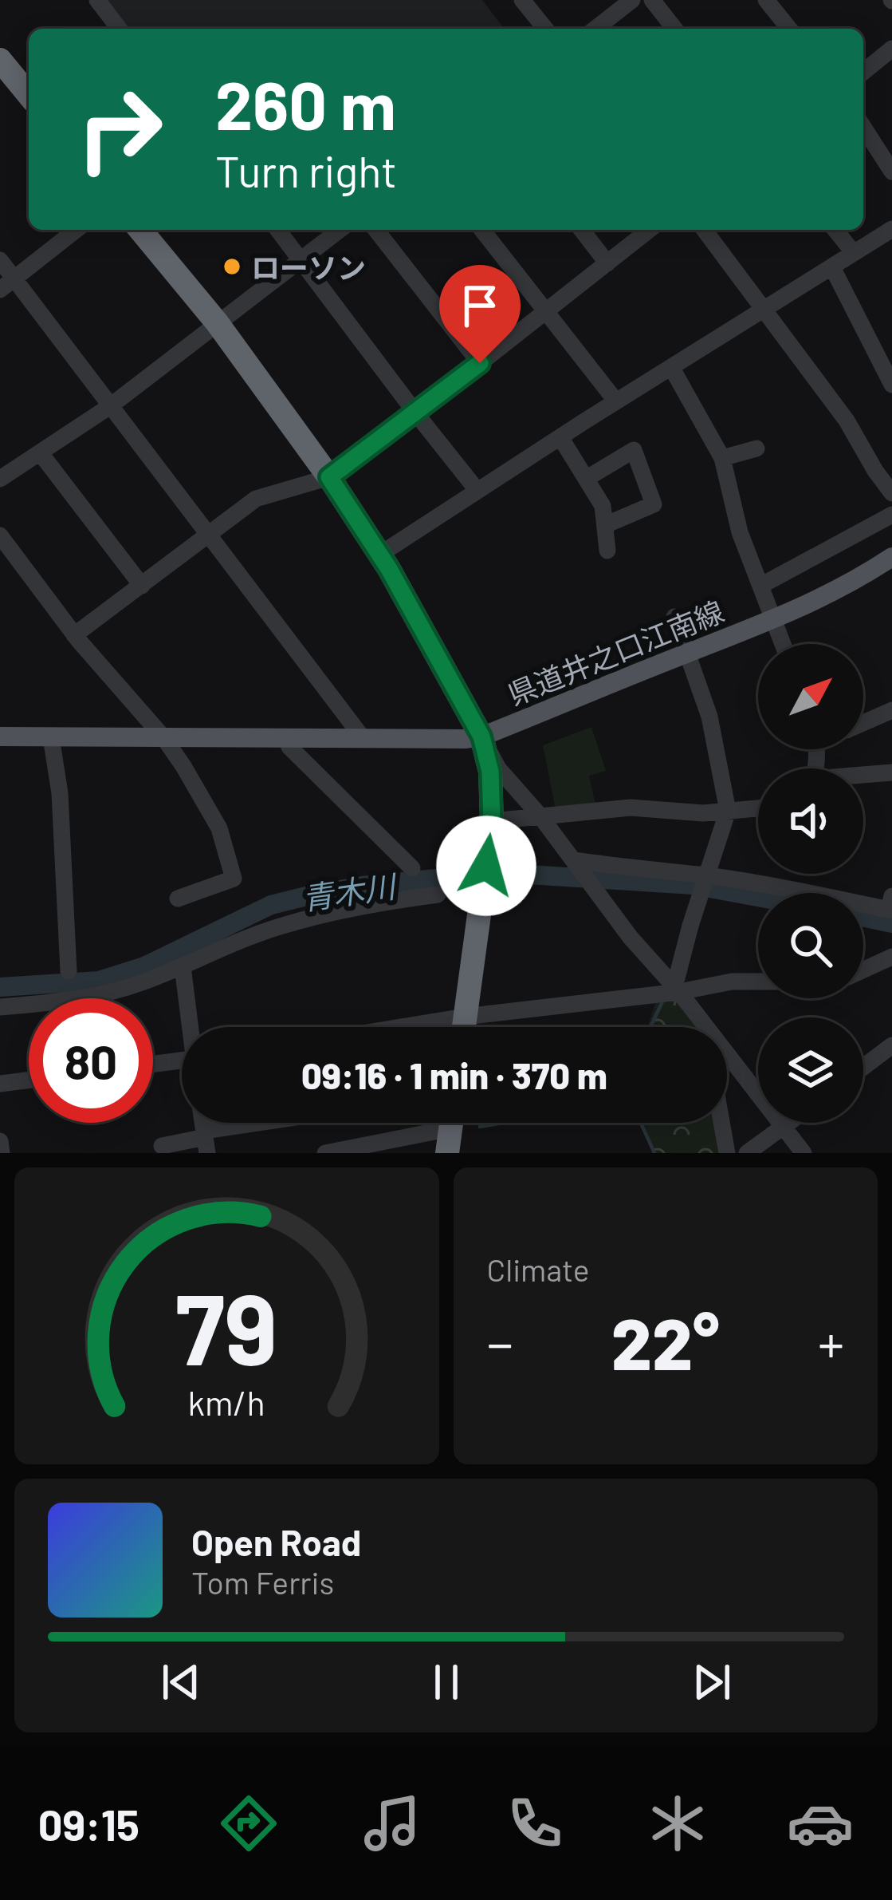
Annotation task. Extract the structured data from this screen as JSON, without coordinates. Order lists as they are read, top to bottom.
{
  "streets": {
    "main road": ["県道井之口江南線"]
  },
  "water": ["青木川"],
  "places": ["ローソン"],
  "north": "top right",
  "page": {
    "turn": ["260 m", "Turn right"],
    "limit": "80",
    "trip": "09:16 · 1 min · 370 m",
    "tile": "Climate",
    "heat": ["−", "22°", "+"],
    "song": ["Open Road", "Tom Ferris"],
    "tabs": "09:15",
    "gauge": ["79", "km/h"]
  }
}
